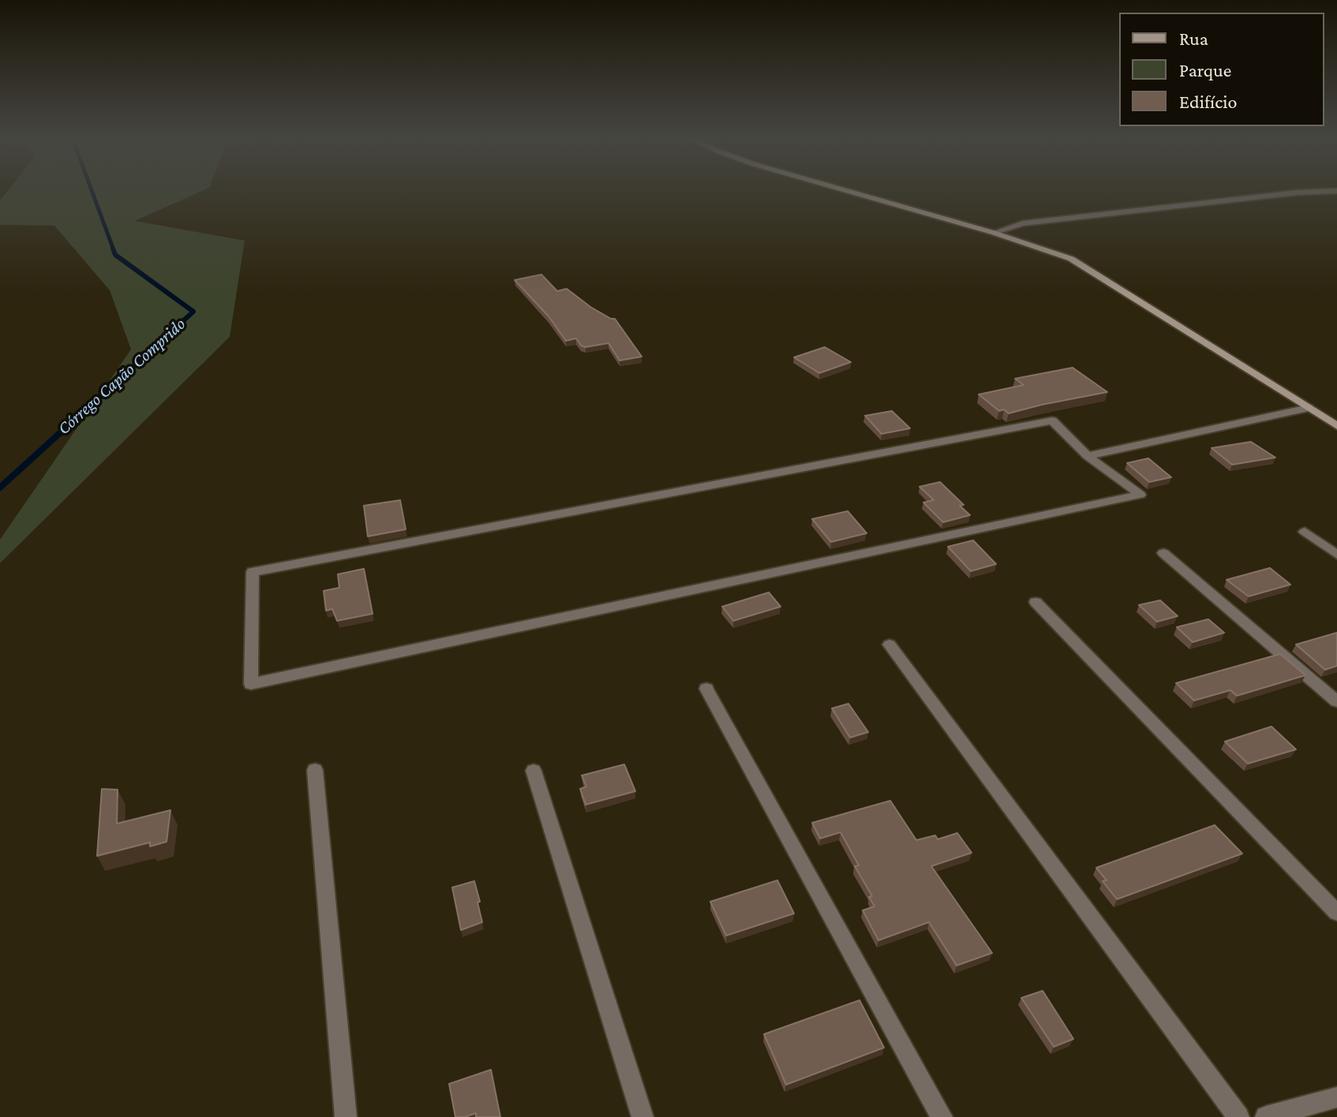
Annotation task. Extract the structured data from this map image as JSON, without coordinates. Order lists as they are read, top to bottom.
{
  "water": ["Córrego Capão Comprido"],
  "legend": ["Rua", "Parque", "Edifício"]
}
